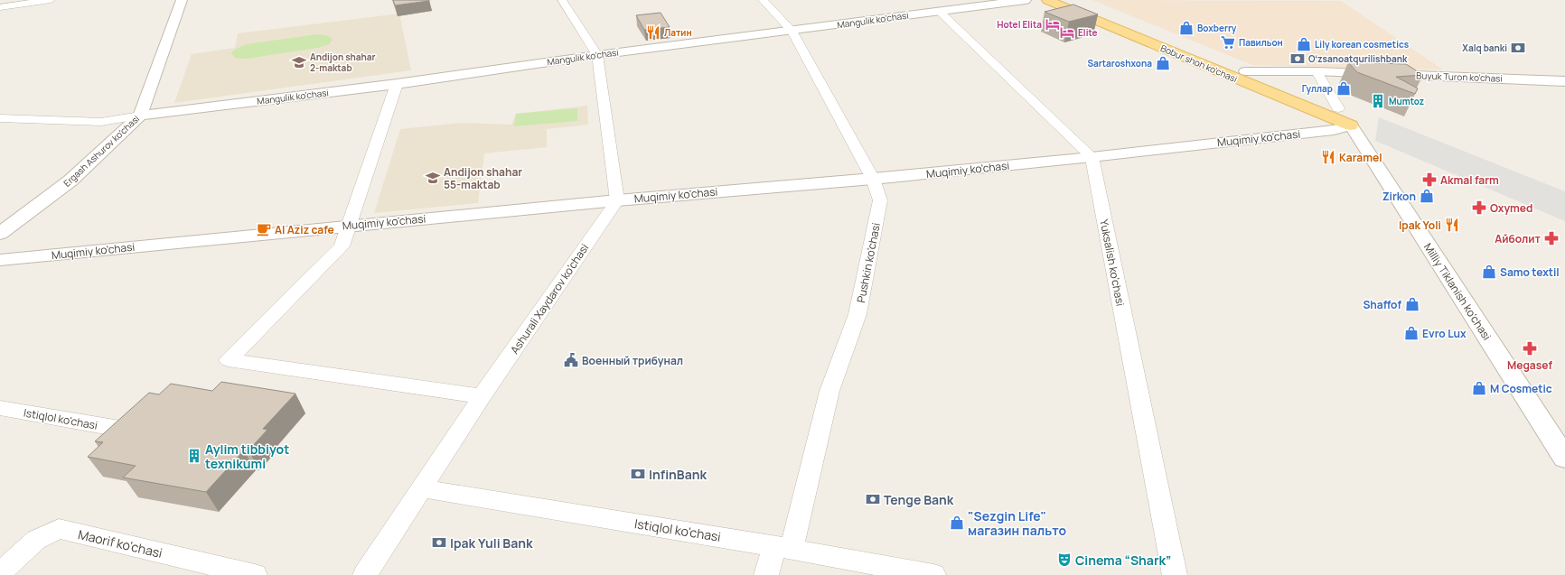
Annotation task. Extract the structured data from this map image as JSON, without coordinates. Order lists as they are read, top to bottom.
{
  "streets": {
    "main road": ["Bobur shoh ko'chasi"],
    "street": [
      "Mangulik ko'chasi",
      "Buyuk Turon ko'chasi",
      "Muqimiy ko'chasi",
      "Ergash Ashurov ko'chasi",
      "Pushkin ko'chasi",
      "Yuksalish ko'chasi",
      "Milliy Tiklanish ko'chasi",
      "Ashurali Xaydarov ko'chasi",
      "Istiqlol ko'chasi",
      "Maorif ko'chasi"
    ]
  },
  "crossings": [
    ["Mangulik ko'chasi", "Ergash Ashurov ko'chasi"],
    ["Mangulik ko'chasi", "Pushkin ko'chasi"],
    ["Bobur shoh ko'chasi", "Buyuk Turon ko'chasi"],
    ["Bobur shoh ko'chasi", "Muqimiy ko'chasi"],
    ["Bobur shoh ko'chasi", "Milliy Tiklanish ko'chasi"],
    ["Muqimiy ko'chasi", "Pushkin ko'chasi"],
    ["Muqimiy ko'chasi", "Yuksalish ko'chasi"],
    ["Muqimiy ko'chasi", "Milliy Tiklanish ko'chasi"],
    ["Muqimiy ko'chasi", "Ashurali Xaydarov ko'chasi"],
    ["Pushkin ko'chasi", "Istiqlol ko'chasi"],
    ["Ashurali Xaydarov ko'chasi", "Istiqlol ko'chasi"]
  ],
  "places": {
    "hotel": ["Hotel Elita", "Elite"],
    "shop": [
      "Boxberry",
      "Lily korean cosmetics",
      "Sartaroshxona",
      "Гуллар",
      "Zirkon",
      "Samo textil",
      "Shaffof",
      "Evro Lux",
      "M Cosmetic",
      "\"Sezgin Life\" магазин пальто"
    ],
    "restaurant": ["Латин", "Karamel", "Ipak Yoli"],
    "supermarket": ["Павильон"],
    "bank": [
      "Xalq banki",
      "Oʻzsanoatqurilishbank",
      "InfinBank",
      "Tenge Bank",
      "Ipak Yuli Bank"
    ],
    "school or university": ["Andijon shahar 2-maktab", "Andijon shahar 55-maktab"],
    "building": ["Mumtoz", "Aylim tibbiyot texnikumi"],
    "pharmacy": [
      "Akmal farm",
      "Oxymed",
      "Айболит",
      "Megasef"
    ],
    "cafe": ["Al Aziz cafe"],
    "public building": ["Военный трибунал"],
    "theatre": ["Cinema “Shark”"]
  }
}
